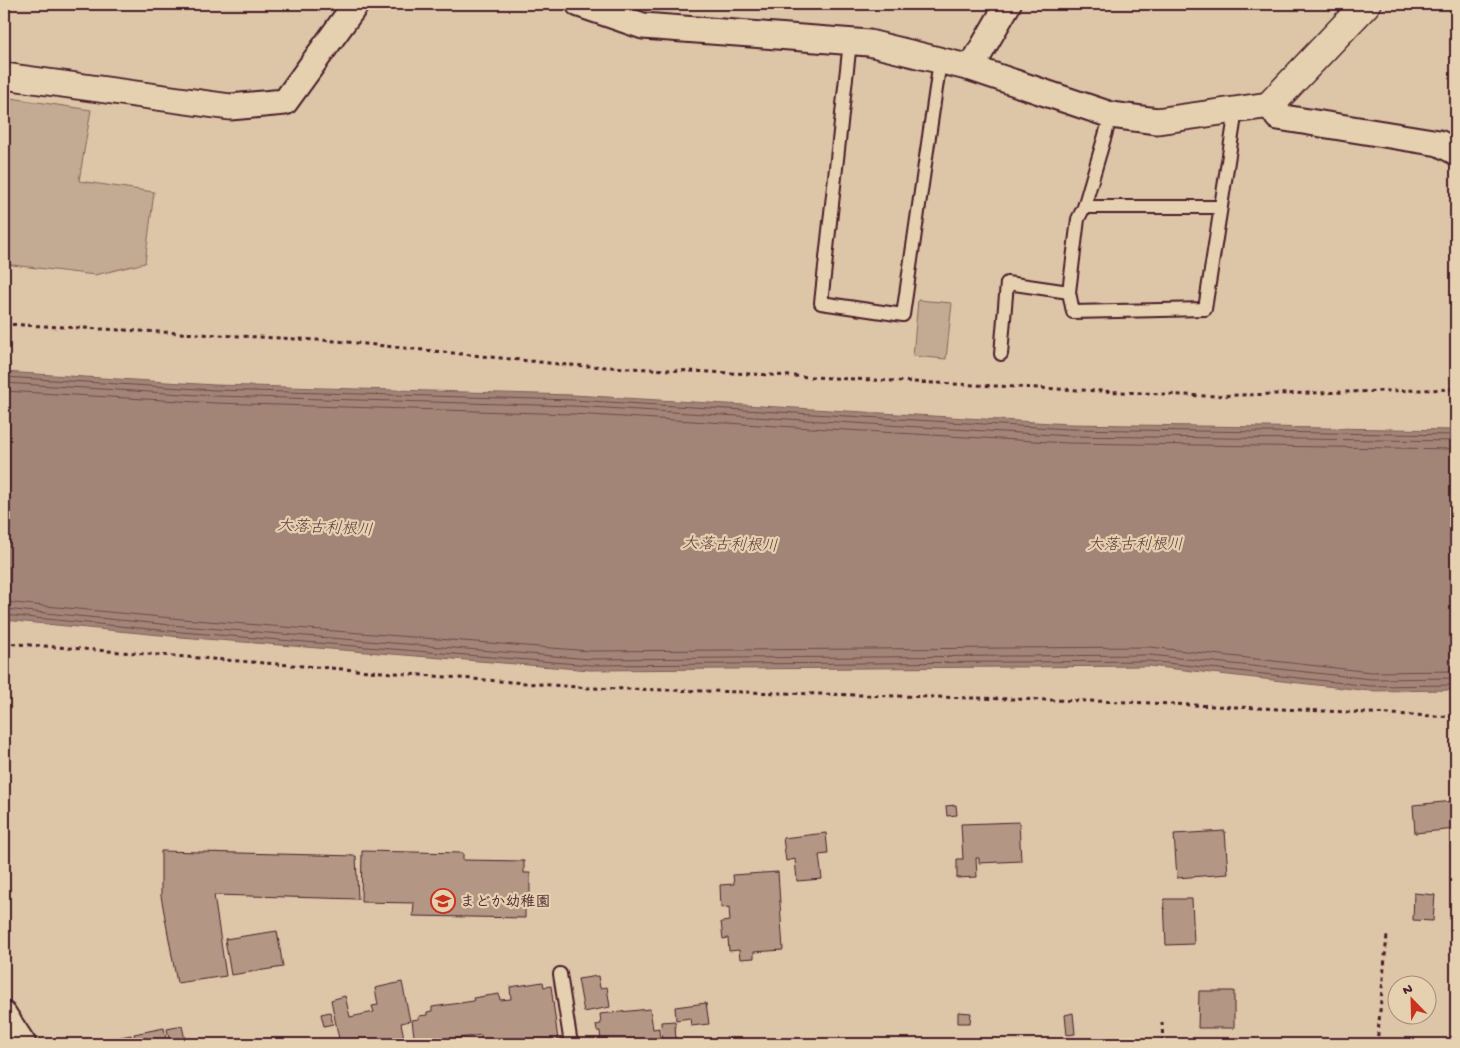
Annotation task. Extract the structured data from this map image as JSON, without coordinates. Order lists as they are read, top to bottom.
{
  "water": ["大落古利根川"],
  "places": {
    "school or university": ["まどか幼稚園"]
  },
  "north": "top left"
}
